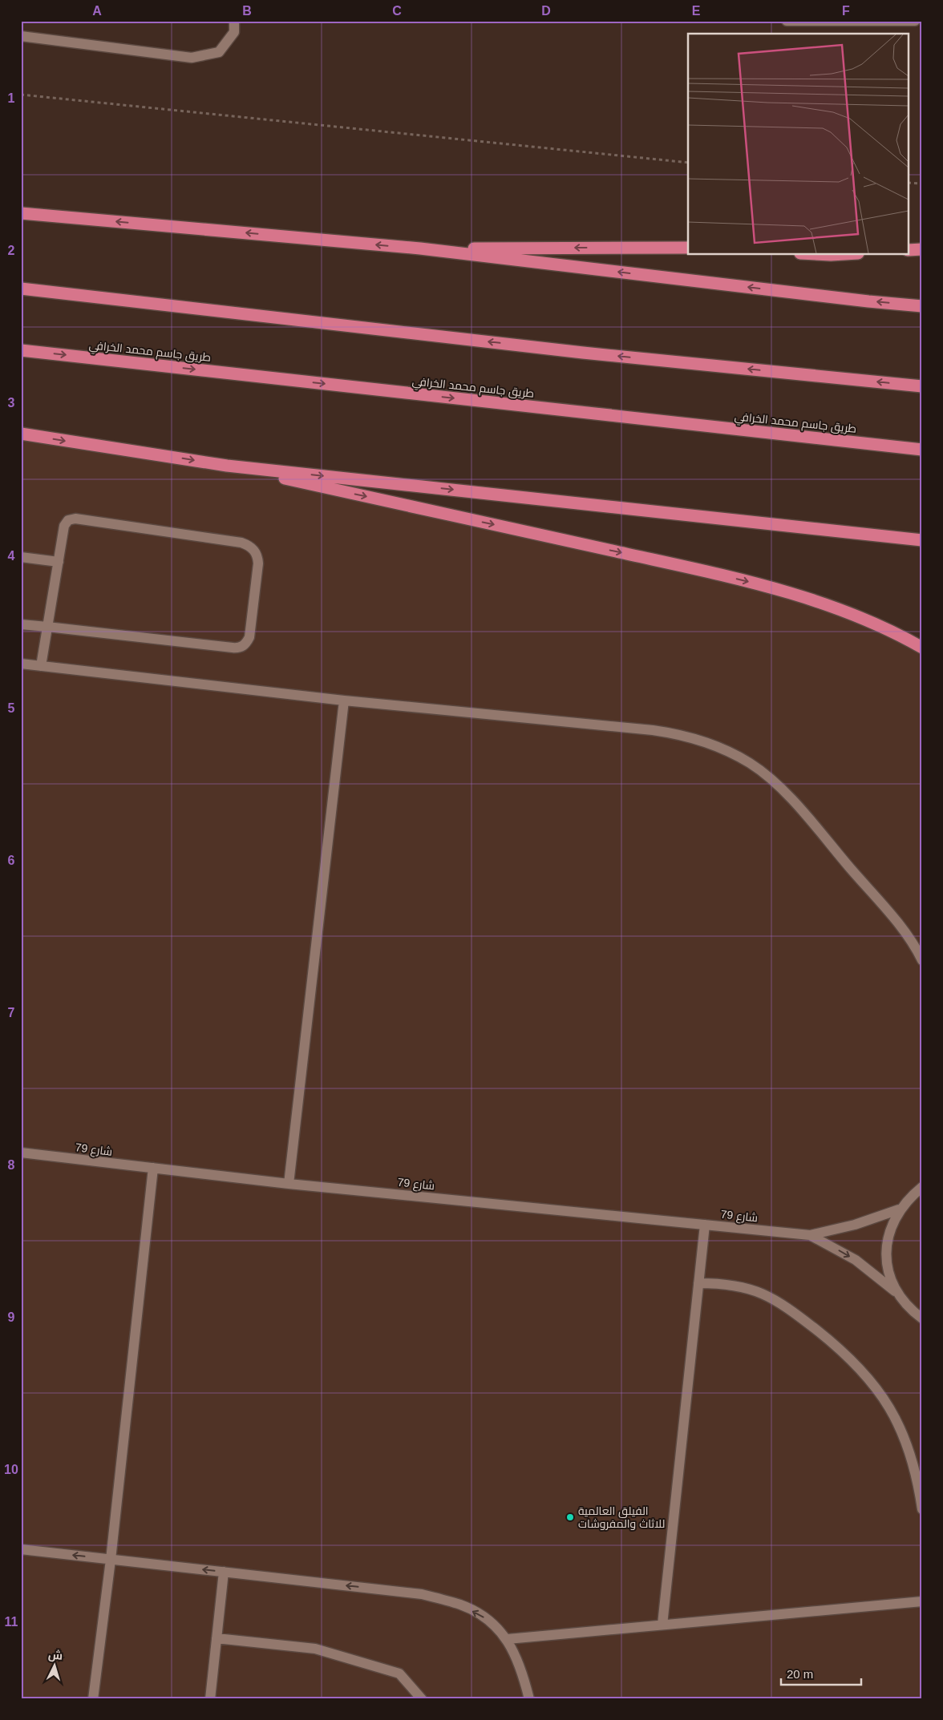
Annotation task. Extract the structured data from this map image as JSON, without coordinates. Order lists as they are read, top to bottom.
{
  "streets": {
    "highway": ["طريق جاسم محمد الخرافي"],
    "street": ["شارع 79"]
  },
  "places": ["الفيلق العالمية للاثاث والمفروشات"],
  "scale_bar": "20 m",
  "north": "top",
  "grid": {
    "columns": [
      "A",
      "B",
      "C",
      "D",
      "E",
      "F"
    ],
    "rows": [
      "1",
      "2",
      "3",
      "4",
      "5",
      "6",
      "7",
      "8",
      "9",
      "10",
      "11"
    ]
  }
}
